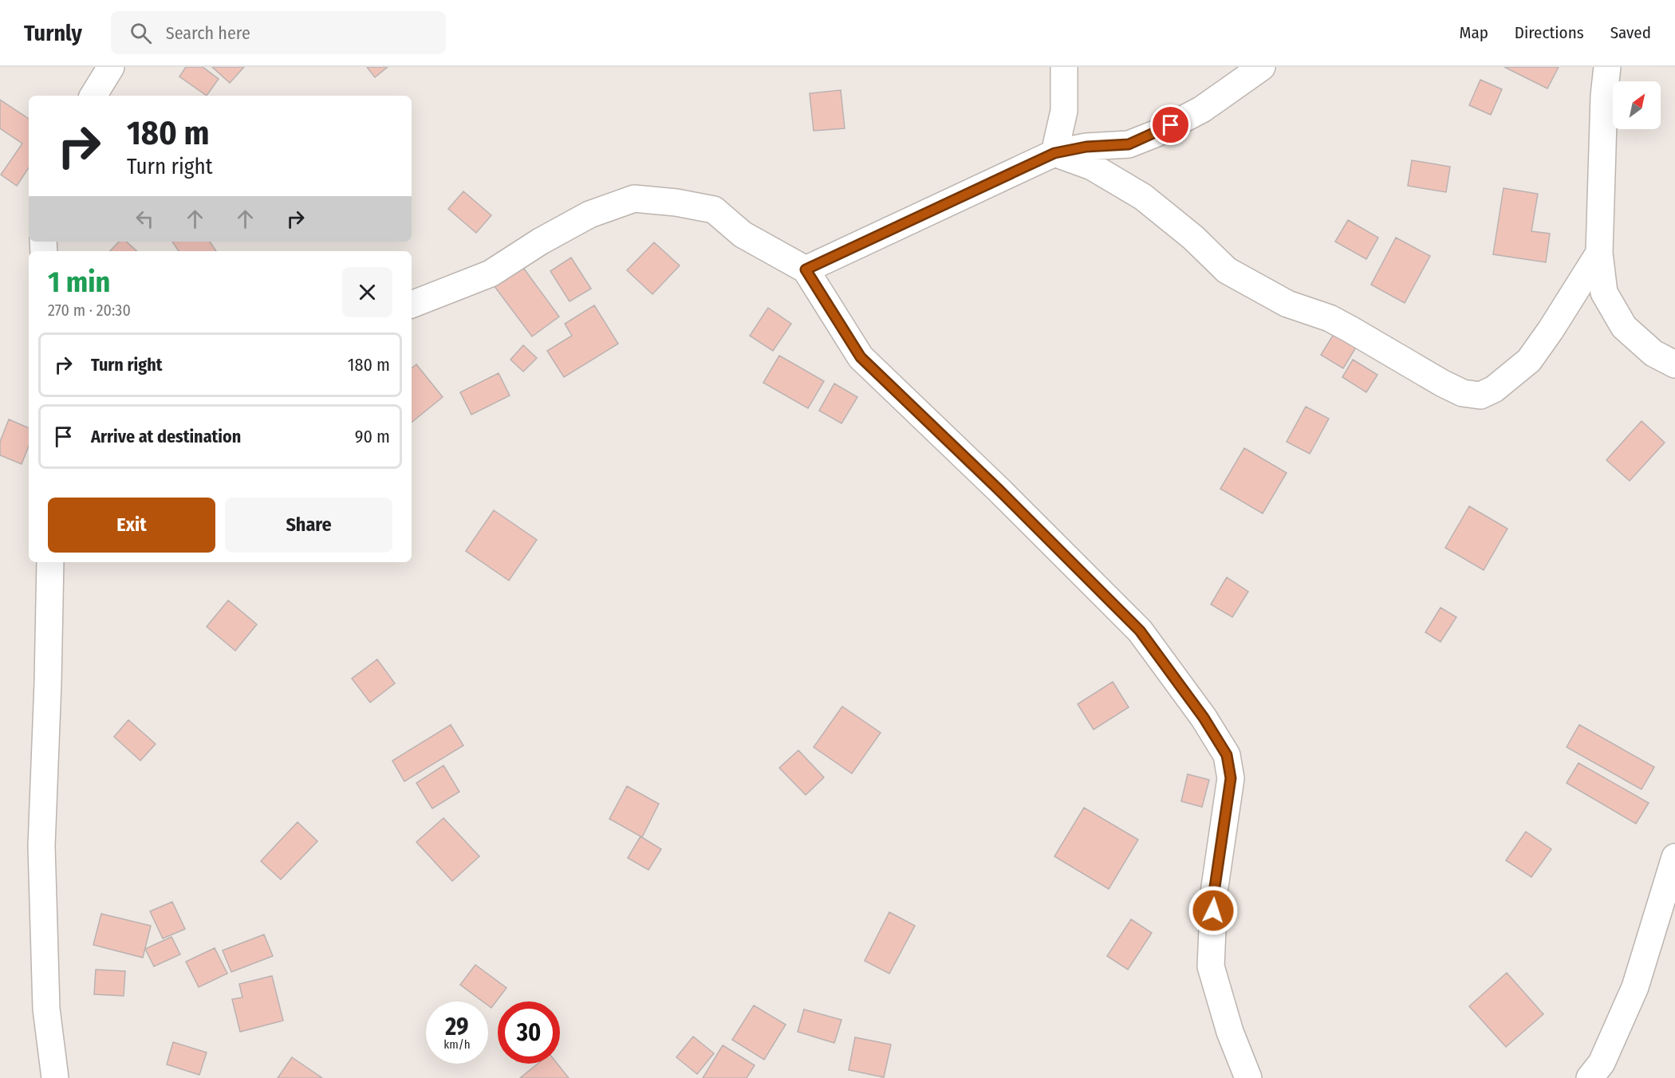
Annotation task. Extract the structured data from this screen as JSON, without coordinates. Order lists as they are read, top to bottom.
{
  "north": "top right",
  "page": {
    "header": "Turnly",
    "search": "Search here",
    "nav": ["Map", "Directions", "Saved"],
    "turn": ["180 m", "Turn right"],
    "heading": ["1 min", "270 m · 20:30"],
    "list": [
      {
        "name": "Turn right",
        "value": "180 m"
      },
      {
        "name": "Arrive at destination",
        "value": "90 m"
      }
    ],
    "buttons": ["Exit", "Share"],
    "speed": "29 km/h",
    "limit": "30"
  }
}
